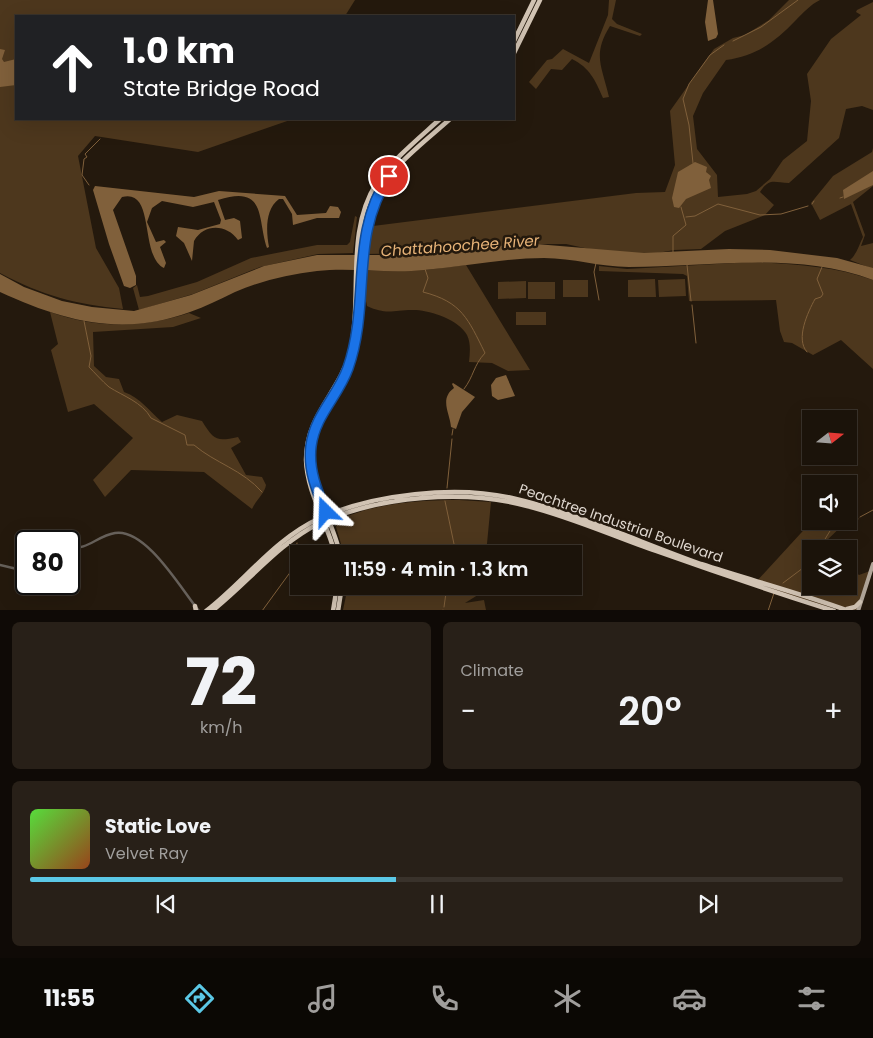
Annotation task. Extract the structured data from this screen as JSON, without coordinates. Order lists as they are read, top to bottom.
{
  "streets": {
    "highway": ["Peachtree Industrial Boulevard"]
  },
  "water": ["Chattahoochee River"],
  "north": "right",
  "page": {
    "turn": ["1.0 km", "State Bridge Road"],
    "limit": "80",
    "trip": "11:59 · 4 min · 1.3 km",
    "tile": [
      ["72", "km/h"],
      "Climate"
    ],
    "heat": ["−", "20°", "+"],
    "song": ["Static Love", "Velvet Ray"],
    "tabs": "11:55"
  }
}
